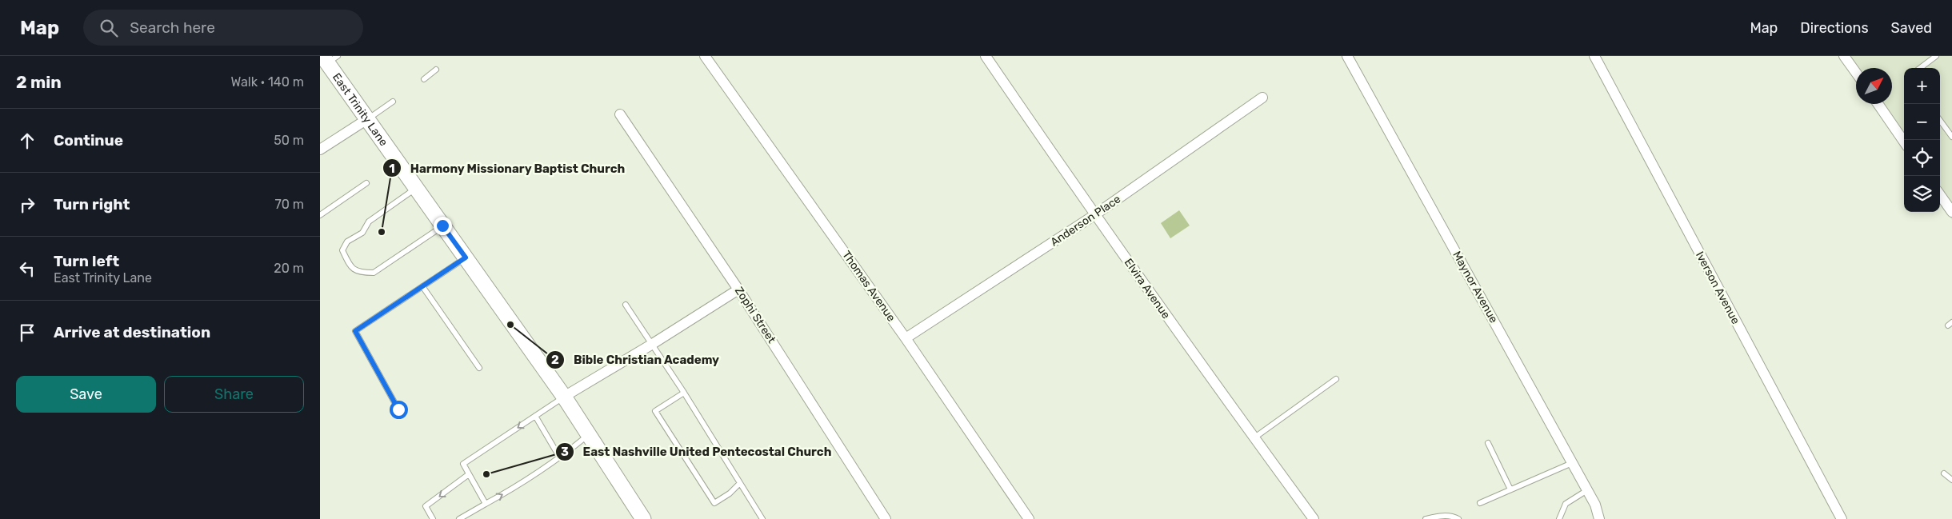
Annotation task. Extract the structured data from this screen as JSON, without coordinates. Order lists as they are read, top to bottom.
{
  "streets": {
    "main road": ["East Trinity Lane"],
    "street": [
      "Anderson Place",
      "Thomas Avenue",
      "Maynor Avenue",
      "Iverson Avenue",
      "Elvira Avenue",
      "Zophi Street"
    ]
  },
  "crossings": [
    ["Anderson Place", "Thomas Avenue"],
    ["Anderson Place", "Elvira Avenue"]
  ],
  "places": ["Harmony Missionary Baptist Church", "Bible Christian Academy", "East Nashville United Pentecostal Church"],
  "north": "top right",
  "page": {
    "header": "Map",
    "search": "Search here",
    "nav": ["Map", "Directions", "Saved"],
    "heading": ["2 min", "Walk · 140 m"],
    "map_buttons": ["+", "−"],
    "list": [
      ["Continue", "50 m"],
      ["Turn right", "70 m"],
      ["Turn left", "East Trinity Lane", "20 m"],
      "Arrive at destination"
    ],
    "buttons": ["Save", "Share"]
  }
}
